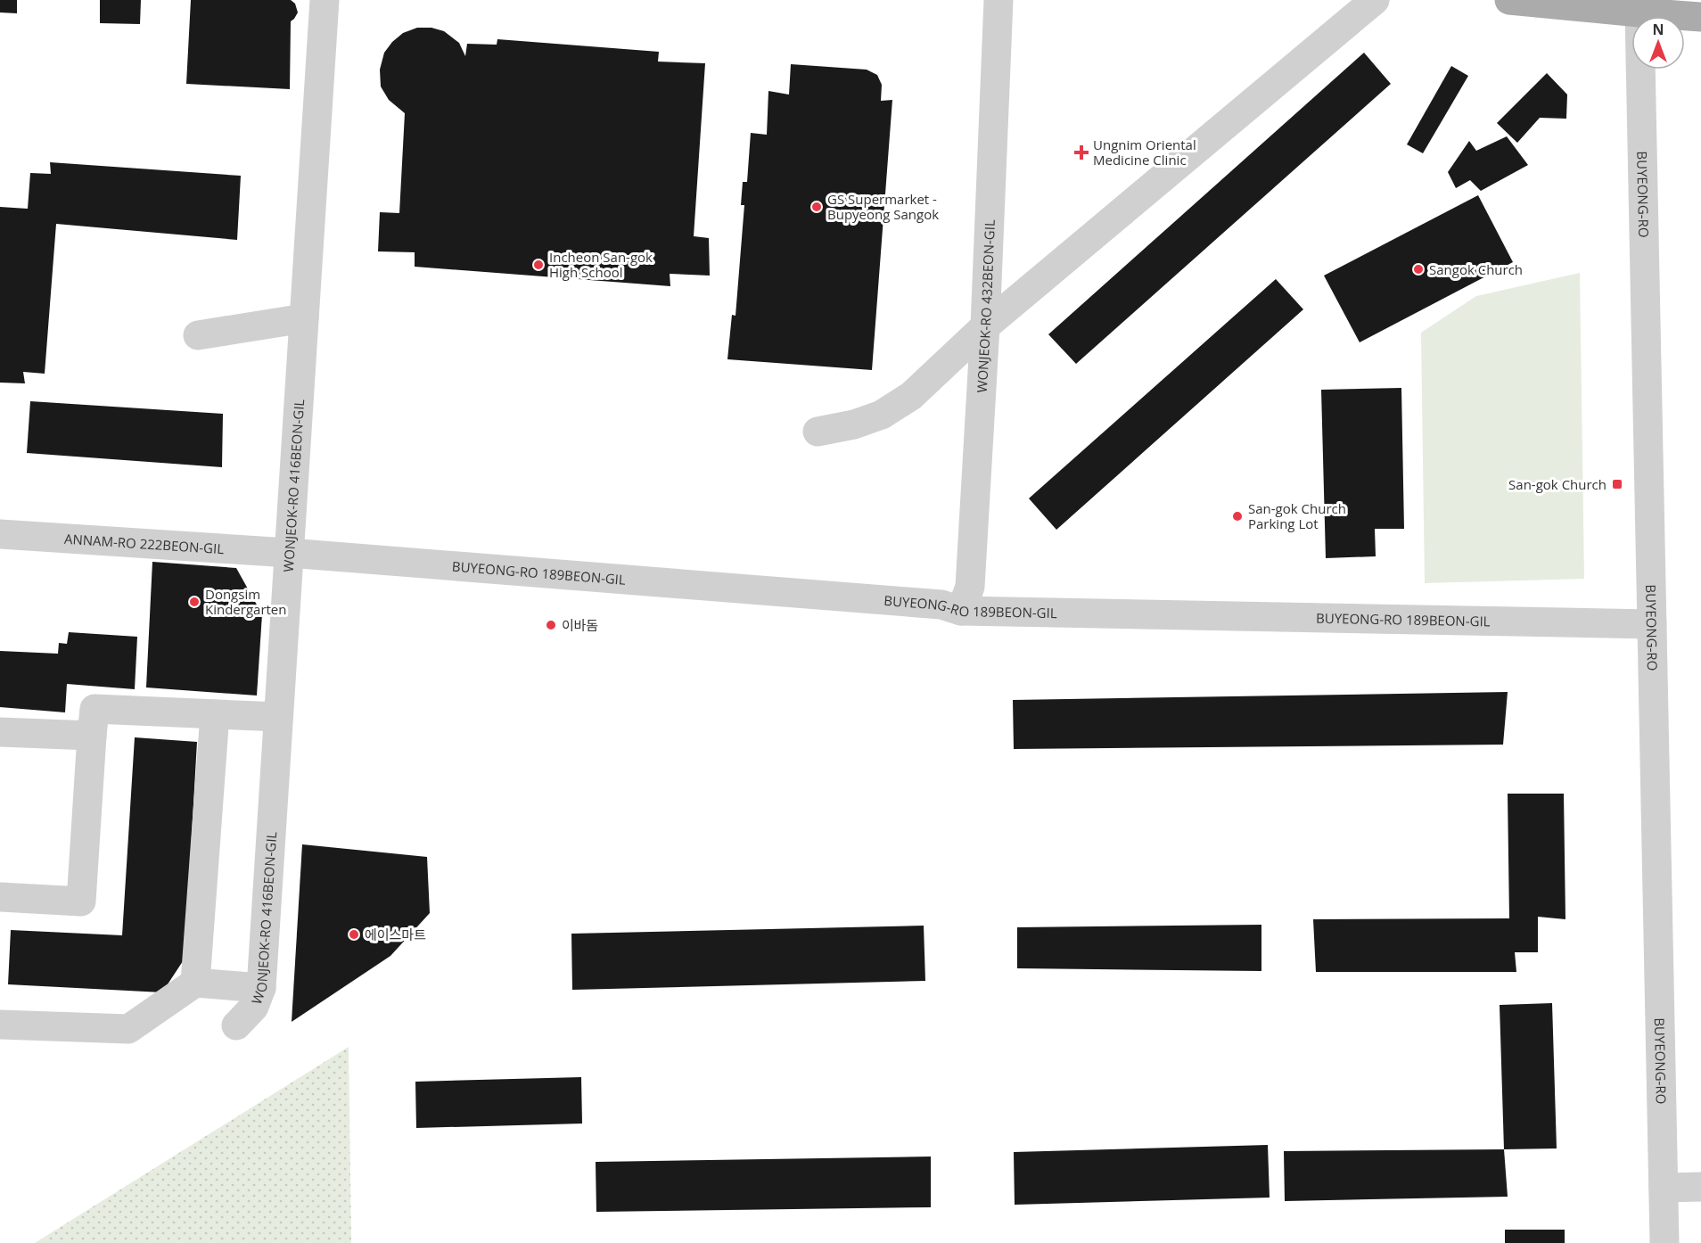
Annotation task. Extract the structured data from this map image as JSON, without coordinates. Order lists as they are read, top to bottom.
{
  "streets": {
    "street": [
      "BUYEONG-RO",
      "WONJEOK-RO 432BEON-GIL",
      "WONJEOK-RO 416BEON-GIL",
      "ANNAM-RO 222BEON-GIL",
      "BUYEONG-RO 189BEON-GIL"
    ]
  },
  "crossings": [
    ["BUYEONG-RO", "BUYEONG-RO 189BEON-GIL"],
    ["WONJEOK-RO 432BEON-GIL", "BUYEONG-RO 189BEON-GIL"],
    ["WONJEOK-RO 416BEON-GIL", "ANNAM-RO 222BEON-GIL"],
    ["WONJEOK-RO 416BEON-GIL", "BUYEONG-RO 189BEON-GIL"],
    ["ANNAM-RO 222BEON-GIL", "BUYEONG-RO 189BEON-GIL"]
  ],
  "places": {
    "health": ["Ungnim Oriental Medicine Clinic"],
    "other": [
      "GS Supermarket - Bupyeong Sangok",
      "Incheon San-gok High School",
      "Sangok Church",
      "San-gok Church Parking Lot",
      "Dongsim Kindergarten",
      "이바돔",
      "에이스마트"
    ],
    "transit": ["San-gok Church"]
  },
  "north": "top"
}
